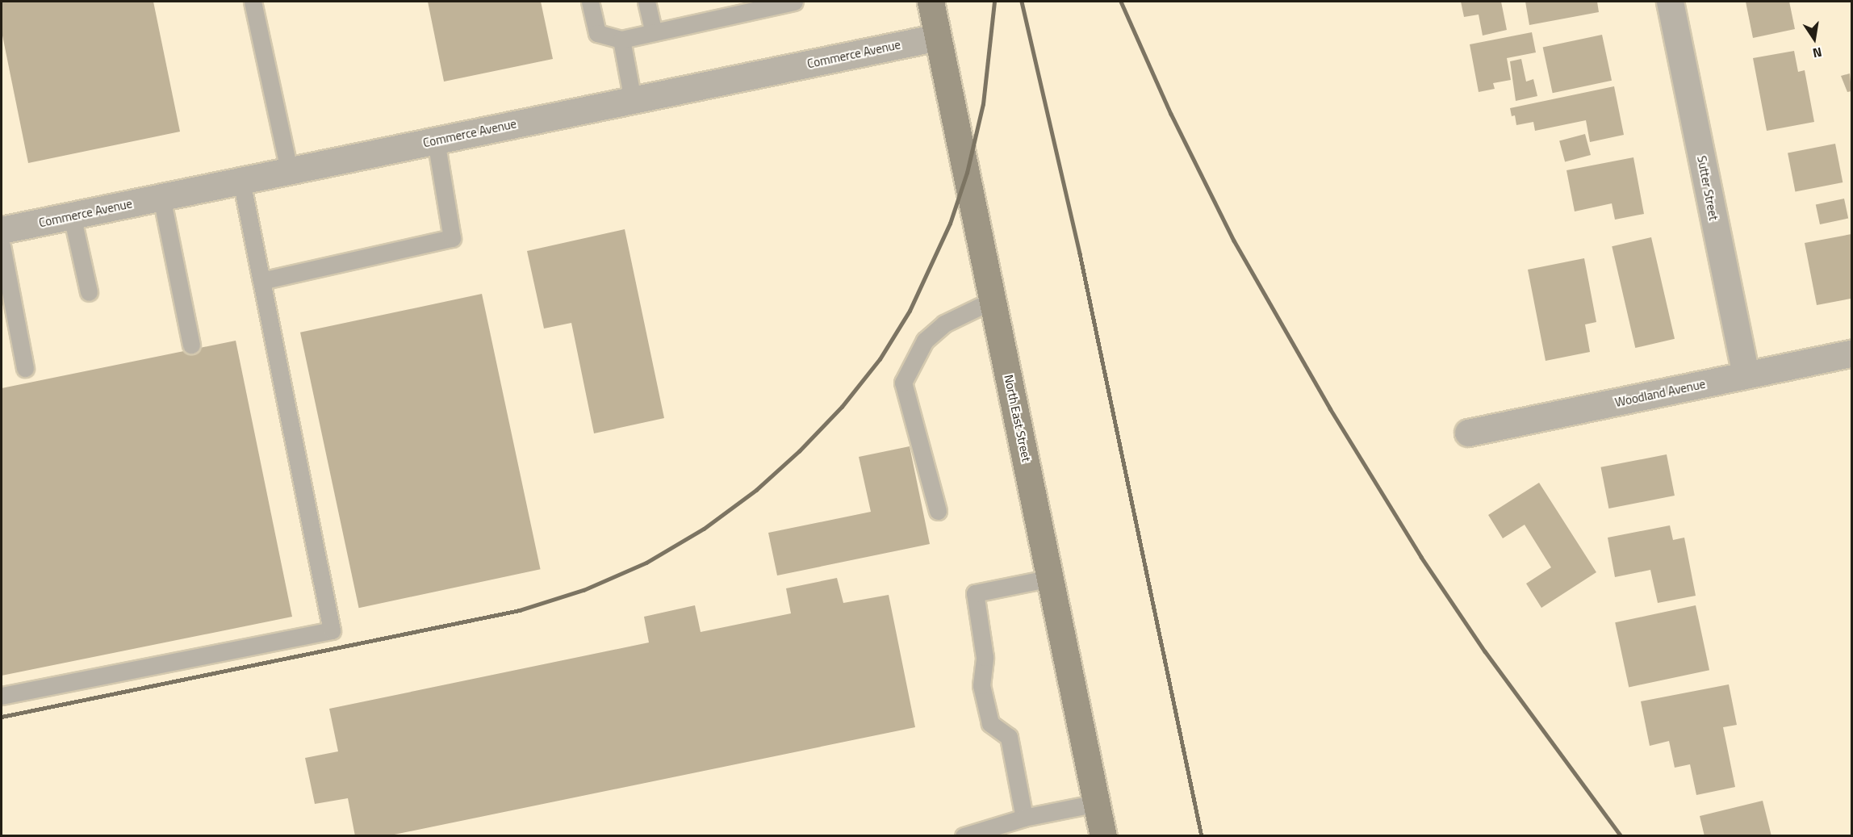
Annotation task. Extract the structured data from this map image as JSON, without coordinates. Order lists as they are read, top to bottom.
{
  "streets": {
    "main road": ["North East Street"],
    "street": ["Commerce Avenue", "Sutter Street", "Woodland Avenue"]
  },
  "crossings": [
    ["Commerce Avenue", "North East Street"],
    ["Sutter Street", "Woodland Avenue"]
  ],
  "north": "bottom"
}
